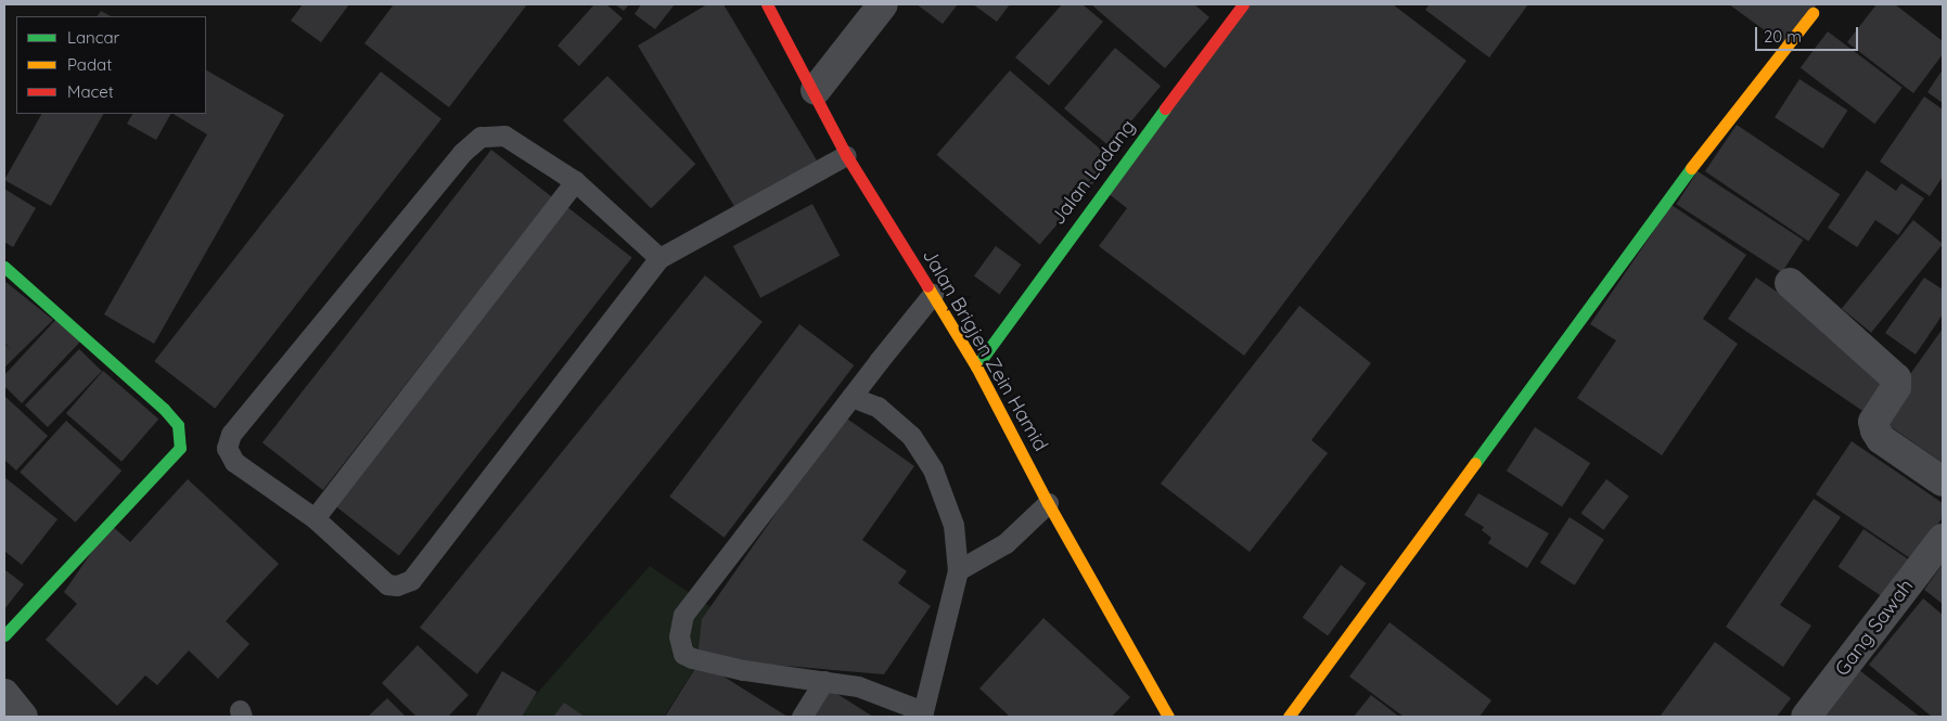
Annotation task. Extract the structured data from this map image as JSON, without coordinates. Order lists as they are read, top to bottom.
{
  "streets": {
    "street": ["Jalan Ladang", "Jalan Brigjen Zein Hamid", "Gang Sawah"]
  },
  "crossings": [
    ["Jalan Ladang", "Jalan Brigjen Zein Hamid"]
  ],
  "legend": ["Lancar", "Padat", "Macet"],
  "scale_bar": "20 m"
}
